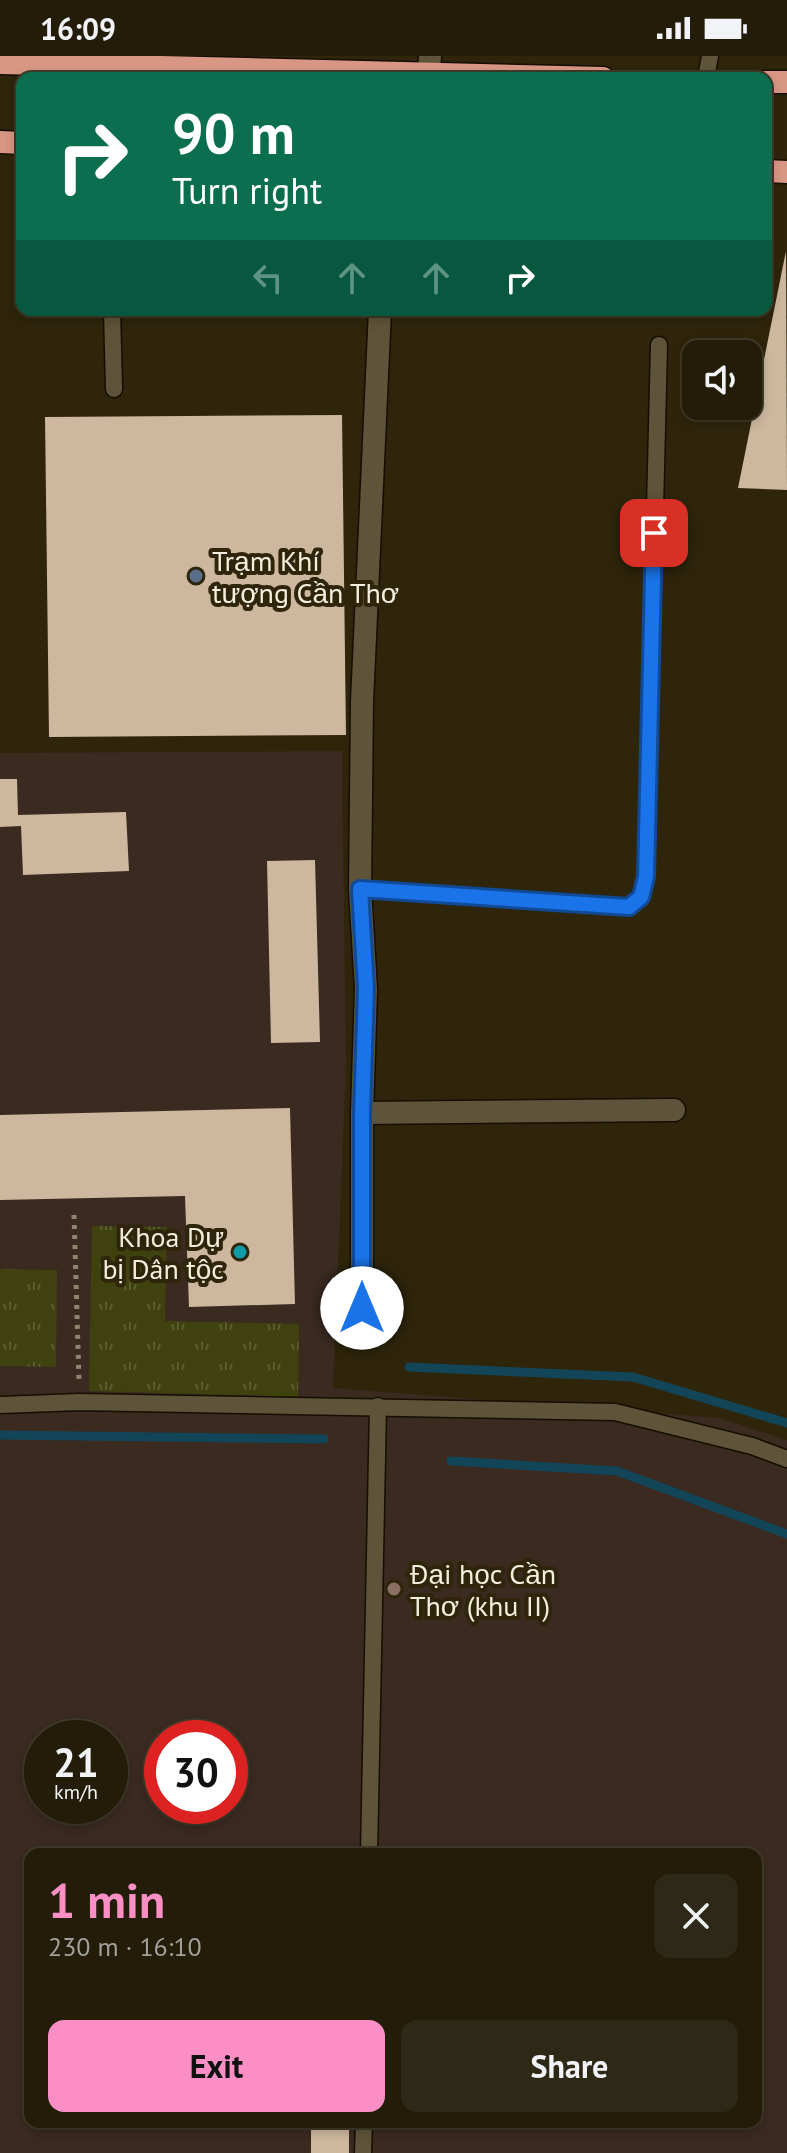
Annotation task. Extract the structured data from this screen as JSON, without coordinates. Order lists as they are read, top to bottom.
{
  "places": ["Trạm Khí tượng Cần Thơ", "Khoa Dự bị Dân tộc", "Đại học Cần Thơ (khu II)"],
  "page": {
    "status": "16:09",
    "turn": ["90 m", "Turn right"],
    "speed": "21 km/h",
    "limit": "30",
    "heading": ["1 min", "230 m · 16:10"],
    "buttons": ["Exit", "Share"]
  }
}
